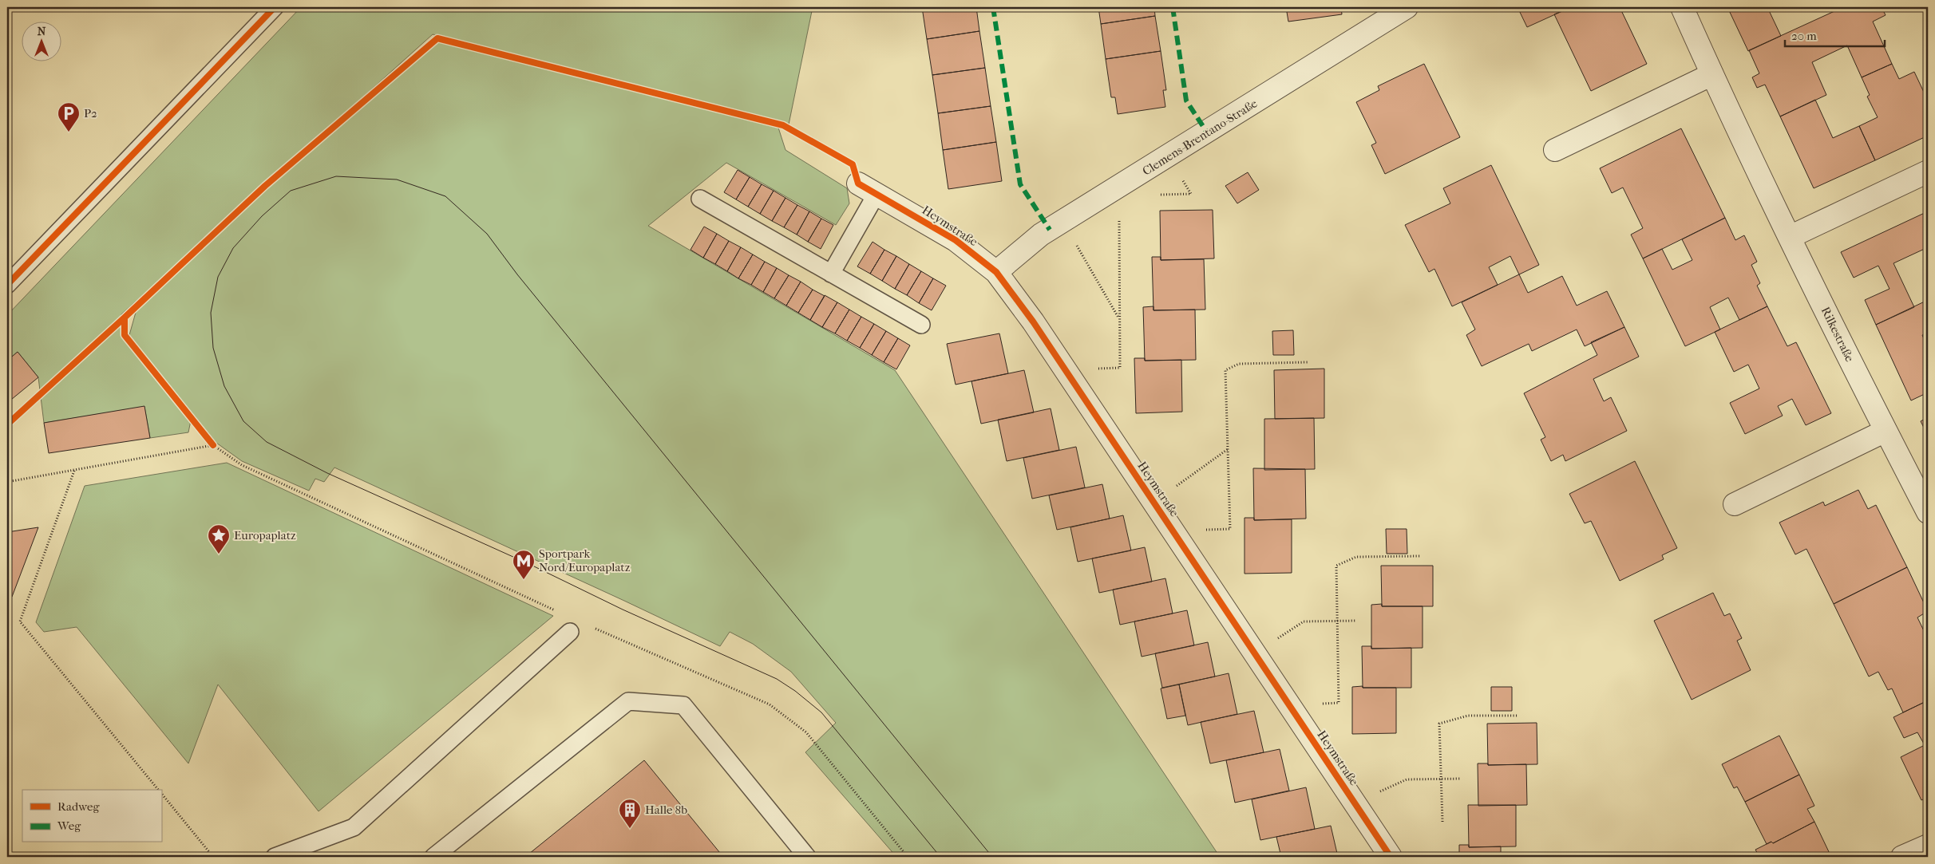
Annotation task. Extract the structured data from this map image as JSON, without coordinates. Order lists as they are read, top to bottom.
{
  "streets": {
    "street": ["Clemens-Brentano-Straße", "Heymstraße", "Rilkestraße"]
  },
  "crossings": [
    ["Clemens-Brentano-Straße", "Heymstraße"]
  ],
  "places": {
    "parking": ["P2"],
    "place": ["Europaplatz"],
    "metro station": ["Sportpark Nord/Europaplatz"],
    "building": ["Halle 8b"]
  },
  "legend": ["Radweg", "Weg"],
  "scale_bar": "20 m",
  "north": "top"
}
